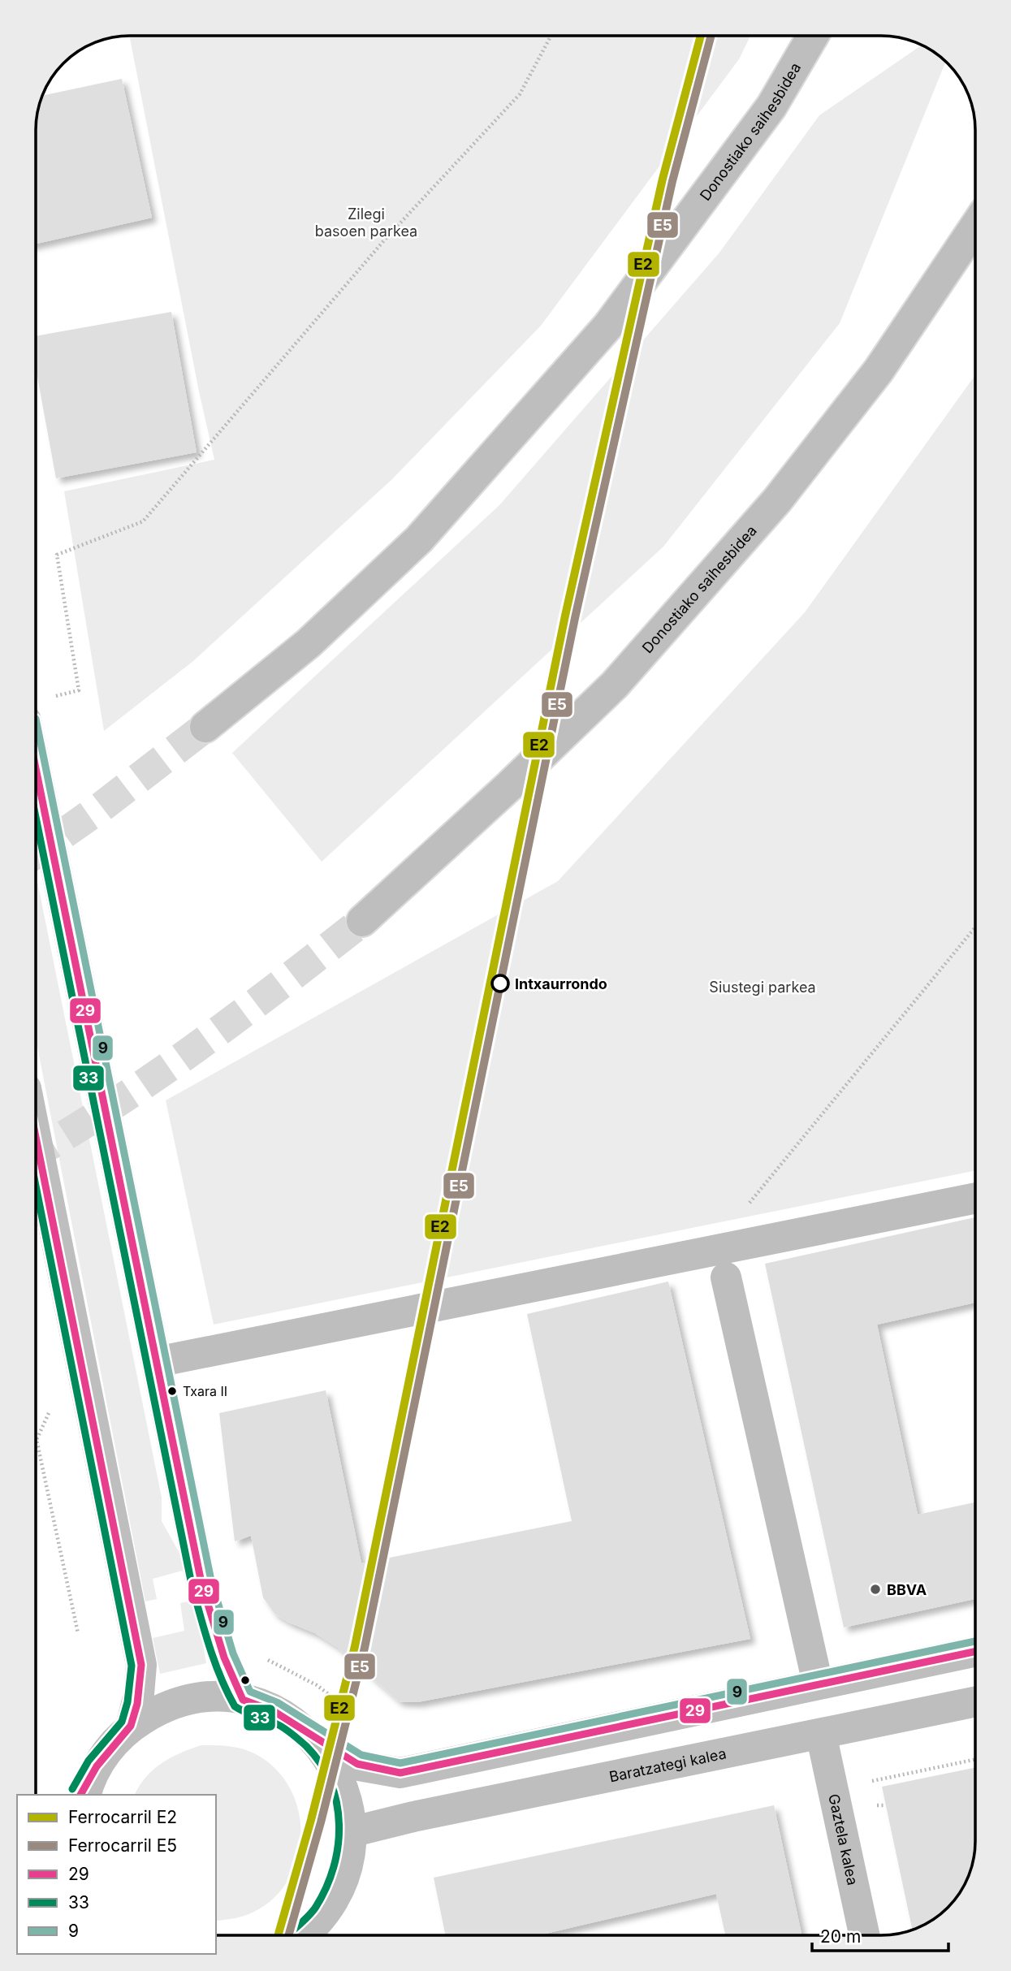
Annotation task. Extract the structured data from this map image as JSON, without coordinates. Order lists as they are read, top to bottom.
{
  "streets": {
    "main road": ["Donostiako saihesbidea", "Baratzategi kalea", "Gaztela kalea"]
  },
  "crossings": [
    ["Baratzategi kalea", "Gaztela kalea"]
  ],
  "parks": ["Zilegi basoen parkea", "Siustegi parkea"],
  "places": ["Intxaurrondo", "Txara II", "BBVA"],
  "lines": [
    "rail line E2",
    "rail line E5",
    "transit line 9",
    "transit line 29",
    "transit line 33"
  ],
  "legend": [
    "Ferrocarril E2",
    "Ferrocarril E5",
    "29",
    "33",
    "9"
  ],
  "scale_bar": "20 m"
}
